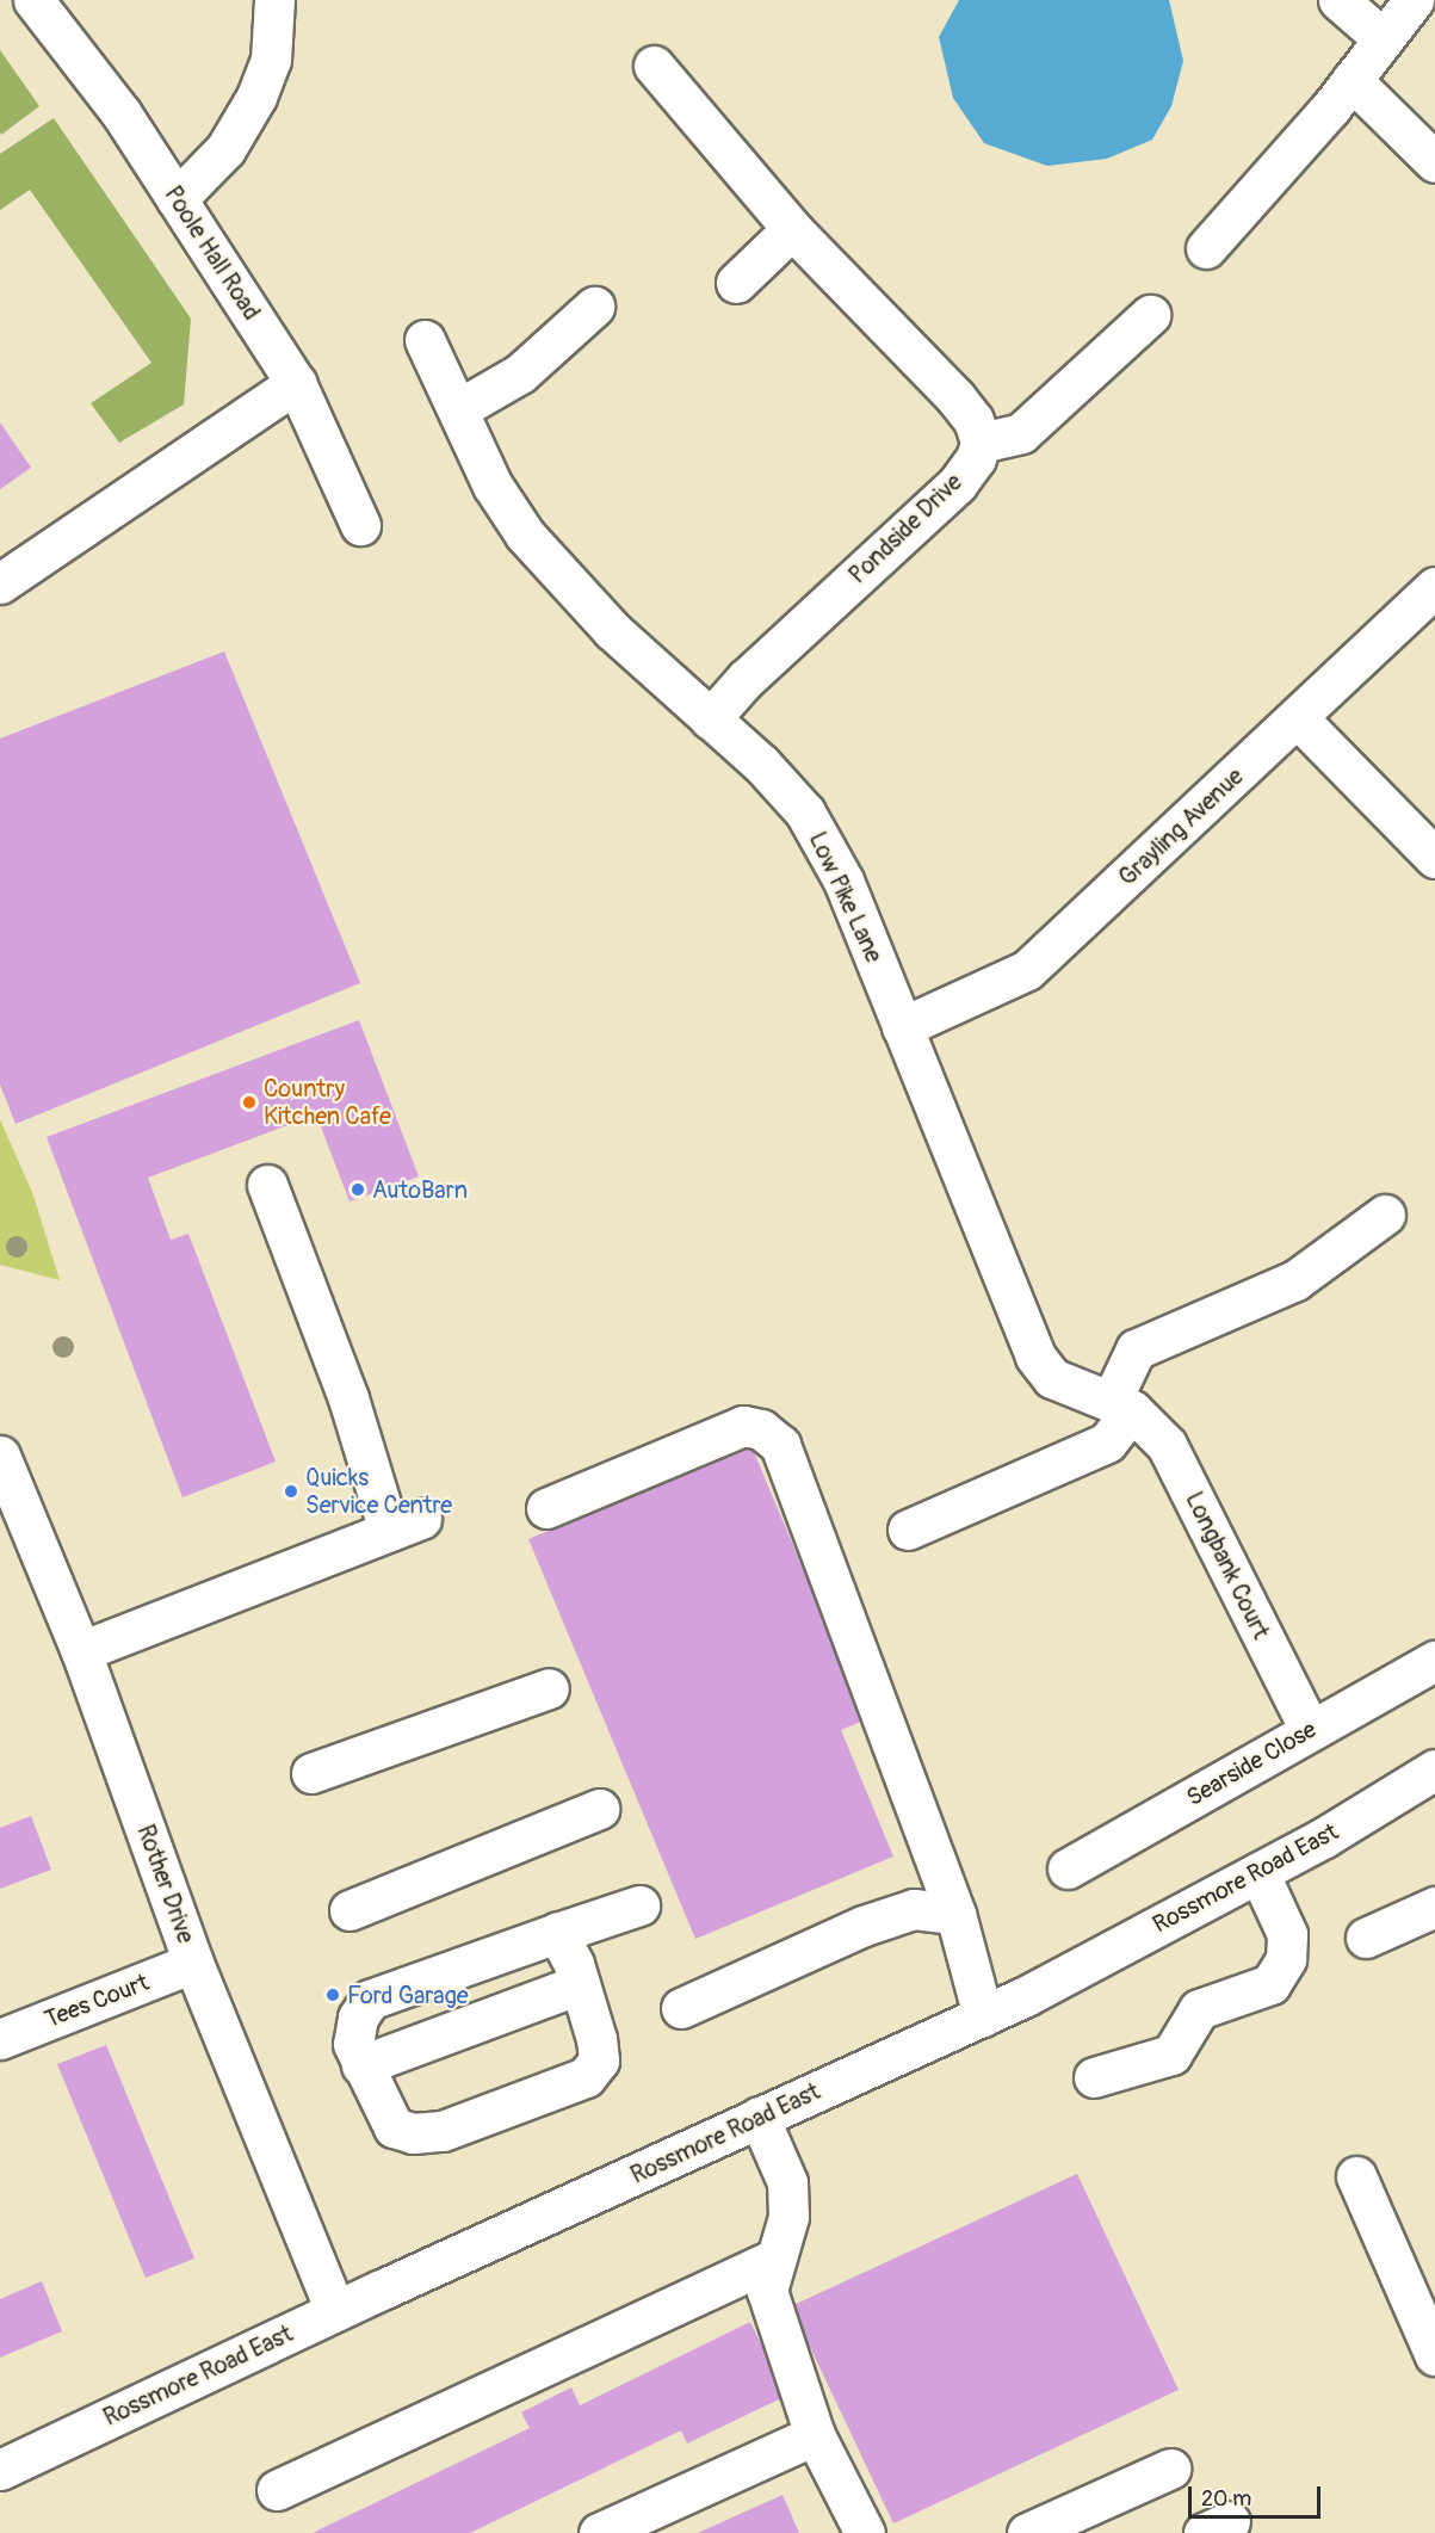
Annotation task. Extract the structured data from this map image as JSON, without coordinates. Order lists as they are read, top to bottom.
{
  "streets": {
    "street": [
      "Poole Hall Road",
      "Pondside Drive",
      "Grayling Avenue",
      "Low Pike Lane",
      "Longbank Court",
      "Searside Close",
      "Rossmore Road East",
      "Rother Drive",
      "Tees Court"
    ]
  },
  "crossings": [
    ["Pondside Drive", "Low Pike Lane"],
    ["Grayling Avenue", "Low Pike Lane"],
    ["Low Pike Lane", "Longbank Court"],
    ["Longbank Court", "Searside Close"],
    ["Rossmore Road East", "Rother Drive"],
    ["Rother Drive", "Tees Court"]
  ],
  "places": [
    "Country Kitchen Cafe",
    "AutoBarn",
    "Quicks Service Centre",
    "Ford Garage"
  ],
  "scale_bar": "20 m"
}
